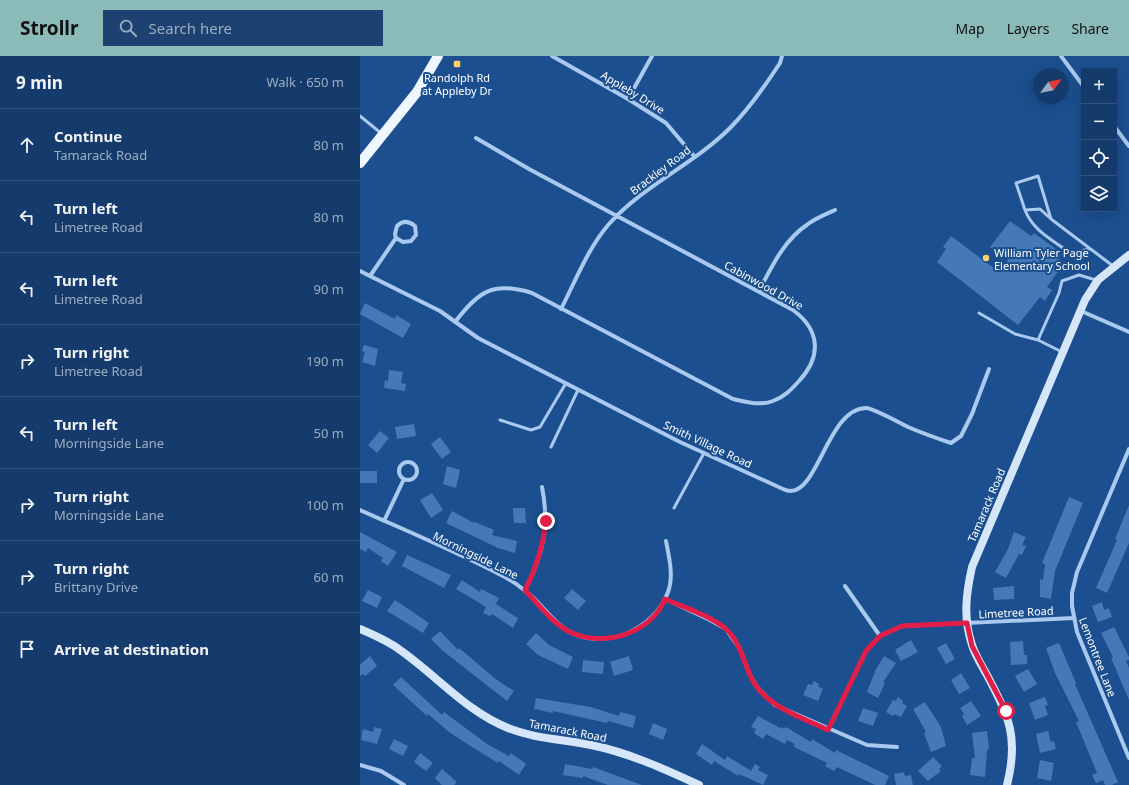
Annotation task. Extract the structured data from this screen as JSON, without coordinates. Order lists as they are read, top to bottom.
{
  "streets": {
    "street": [
      "Appleby Drive",
      "Brackley Road",
      "Cabinwood Drive",
      "Smith Village Road",
      "Tamarack Road",
      "Morningside Lane",
      "Limetree Road",
      "Lemontree Lane"
    ]
  },
  "crossings": [
    ["Appleby Drive", "Brackley Road"],
    ["Brackley Road", "Cabinwood Drive"],
    ["Cabinwood Drive", "Smith Village Road"],
    ["Tamarack Road", "Limetree Road"],
    ["Limetree Road", "Lemontree Lane"]
  ],
  "places": {
    "transit": ["Randolph Rd at Appleby Dr"],
    "other": ["William Tyler Page Elementary School"]
  },
  "north": "top right",
  "page": {
    "header": "Strollr",
    "search": "Search here",
    "nav": ["Map", "Layers", "Share"],
    "heading": ["9 min", "Walk · 650 m"],
    "map_buttons": ["+", "−"],
    "list": [
      ["Continue", "Tamarack Road", "80 m"],
      ["Turn left", "Limetree Road", "80 m"],
      ["Turn left", "Limetree Road", "90 m"],
      ["Turn right", "Limetree Road", "190 m"],
      ["Turn left", "Morningside Lane", "50 m"],
      ["Turn right", "Morningside Lane", "100 m"],
      ["Turn right", "Brittany Drive", "60 m"],
      "Arrive at destination"
    ]
  }
}
